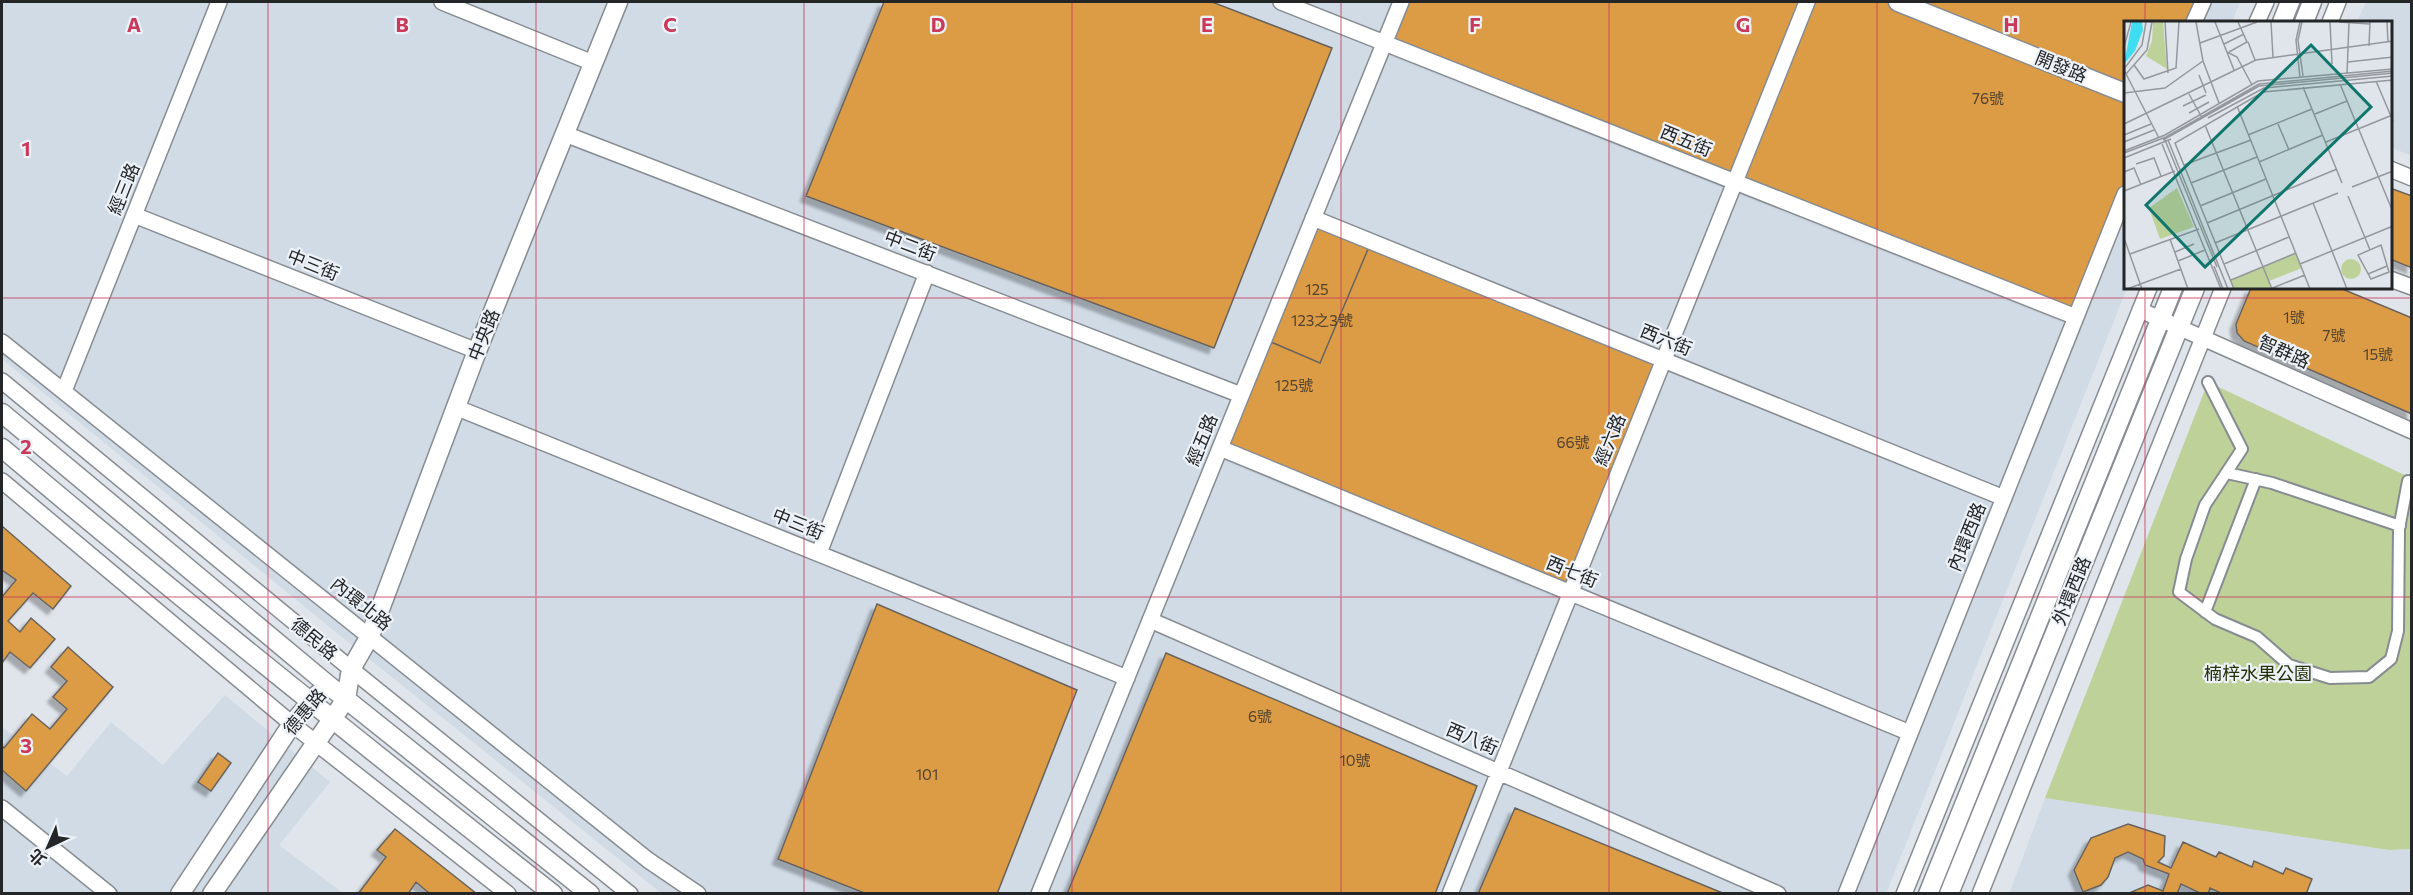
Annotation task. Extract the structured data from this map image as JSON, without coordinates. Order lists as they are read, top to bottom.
{
  "streets": {
    "street": [
      "開發路",
      "西五街",
      "經三路",
      "中二街",
      "中三街",
      "中央路",
      "西六街",
      "智群路",
      "經五路",
      "經六路",
      "內環西路",
      "西七街",
      "外環西路",
      "內環北路",
      "德民路",
      "德惠路",
      "西八街"
    ]
  },
  "crossings": [
    ["西五街", "經五路"],
    ["西五街", "經六路"],
    ["西五街", "內環西路"],
    ["經三路", "中三街"],
    ["經三路", "內環北路"],
    ["中二街", "中央路"],
    ["中二街", "經五路"],
    ["中三街", "中央路"],
    ["中三街", "經五路"],
    ["中央路", "內環北路"],
    ["中央路", "德民路"],
    ["中央路", "德惠路"],
    ["西六街", "經五路"],
    ["西六街", "經六路"],
    ["西六街", "內環西路"],
    ["智群路", "外環西路"],
    ["經五路", "西七街"],
    ["經五路", "西八街"],
    ["經六路", "西七街"],
    ["經六路", "西八街"],
    ["內環西路", "西七街"],
    ["德民路", "德惠路"]
  ],
  "parks": ["楠梓水果公園"],
  "house_numbers": [
    "76號",
    "125",
    "1號",
    "123之3號",
    "7號",
    "15號",
    "125號",
    "66號",
    "6號",
    "10號",
    "101"
  ],
  "north": "bottom left",
  "grid": {
    "columns": [
      "A",
      "B",
      "C",
      "D",
      "E",
      "F",
      "G",
      "H"
    ],
    "rows": ["1", "2", "3"]
  }
}
